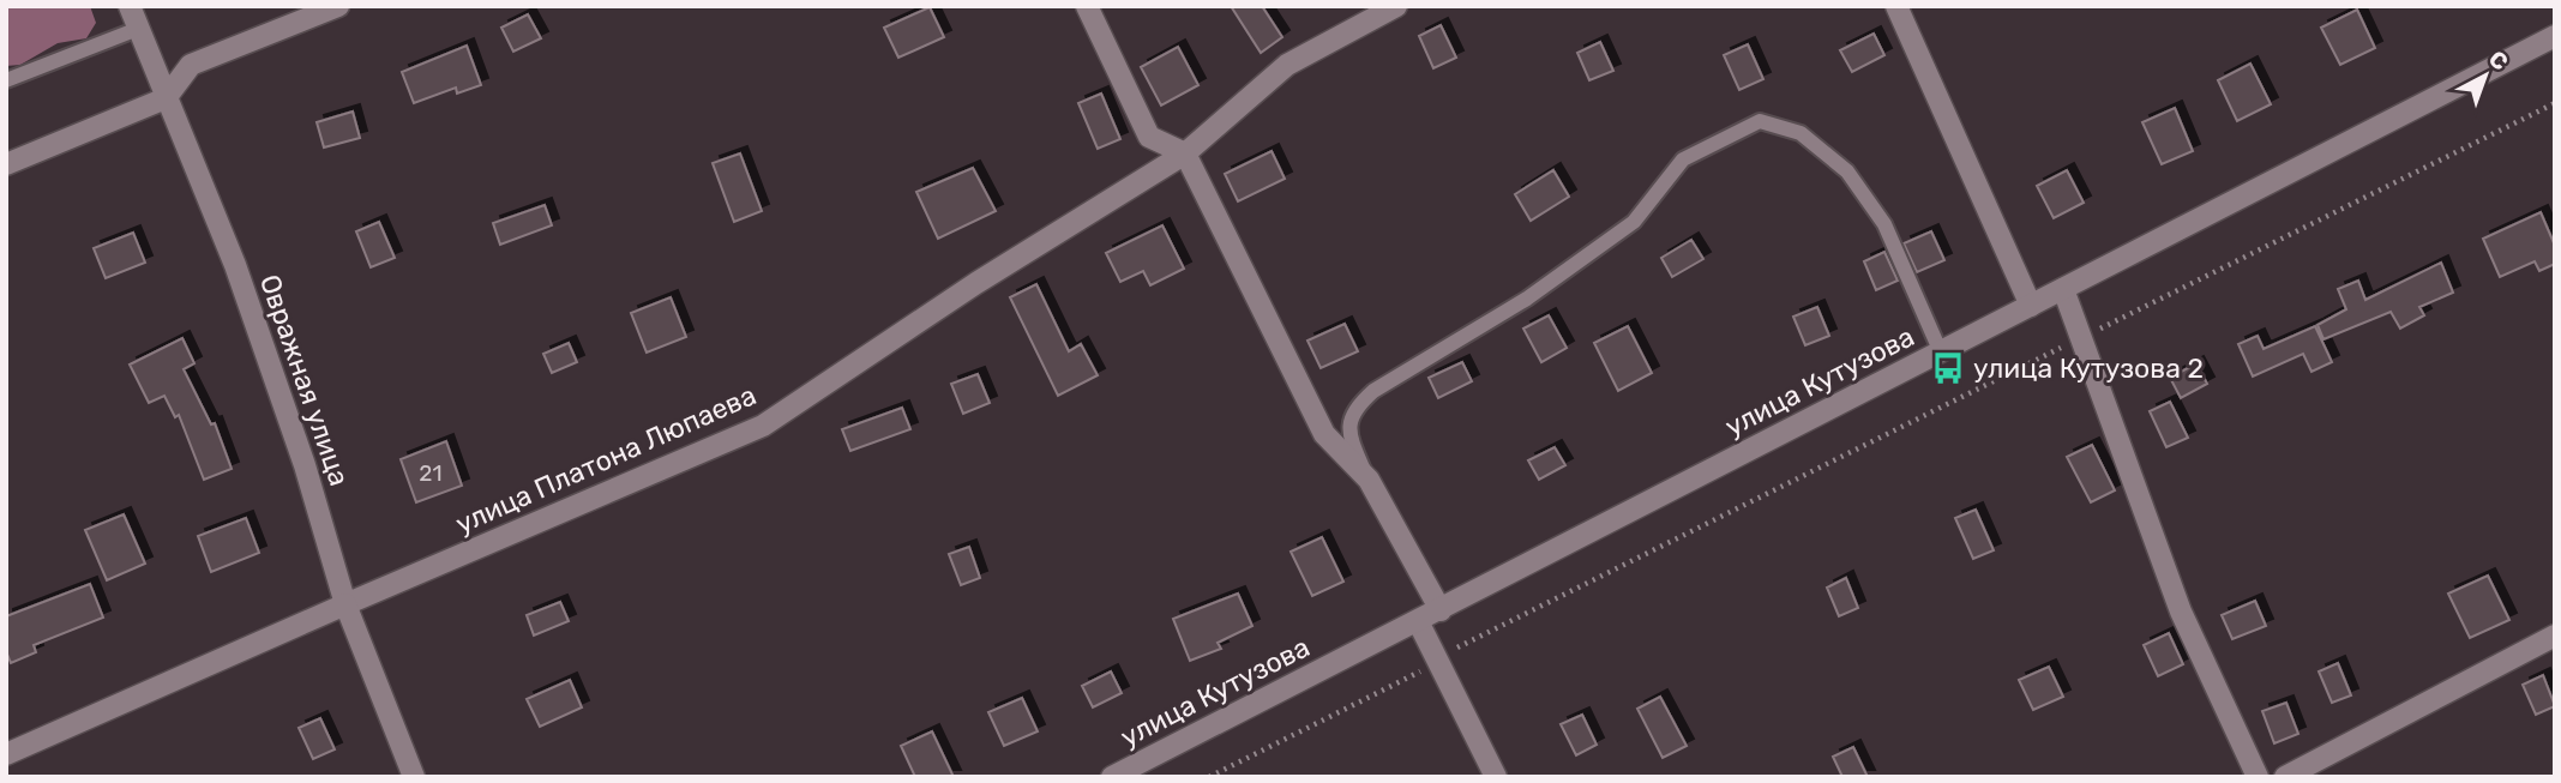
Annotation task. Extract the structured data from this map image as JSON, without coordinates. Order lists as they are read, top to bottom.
{
  "streets": {
    "street": ["Овражная улица", "улица Кутузова", "улица Платона Люпаева"]
  },
  "crossings": [
    ["Овражная улица", "улица Платона Люпаева"]
  ],
  "places": {
    "bus stop": ["улица Кутузова 2"]
  },
  "house_numbers": ["21"],
  "north": "top right"
}
